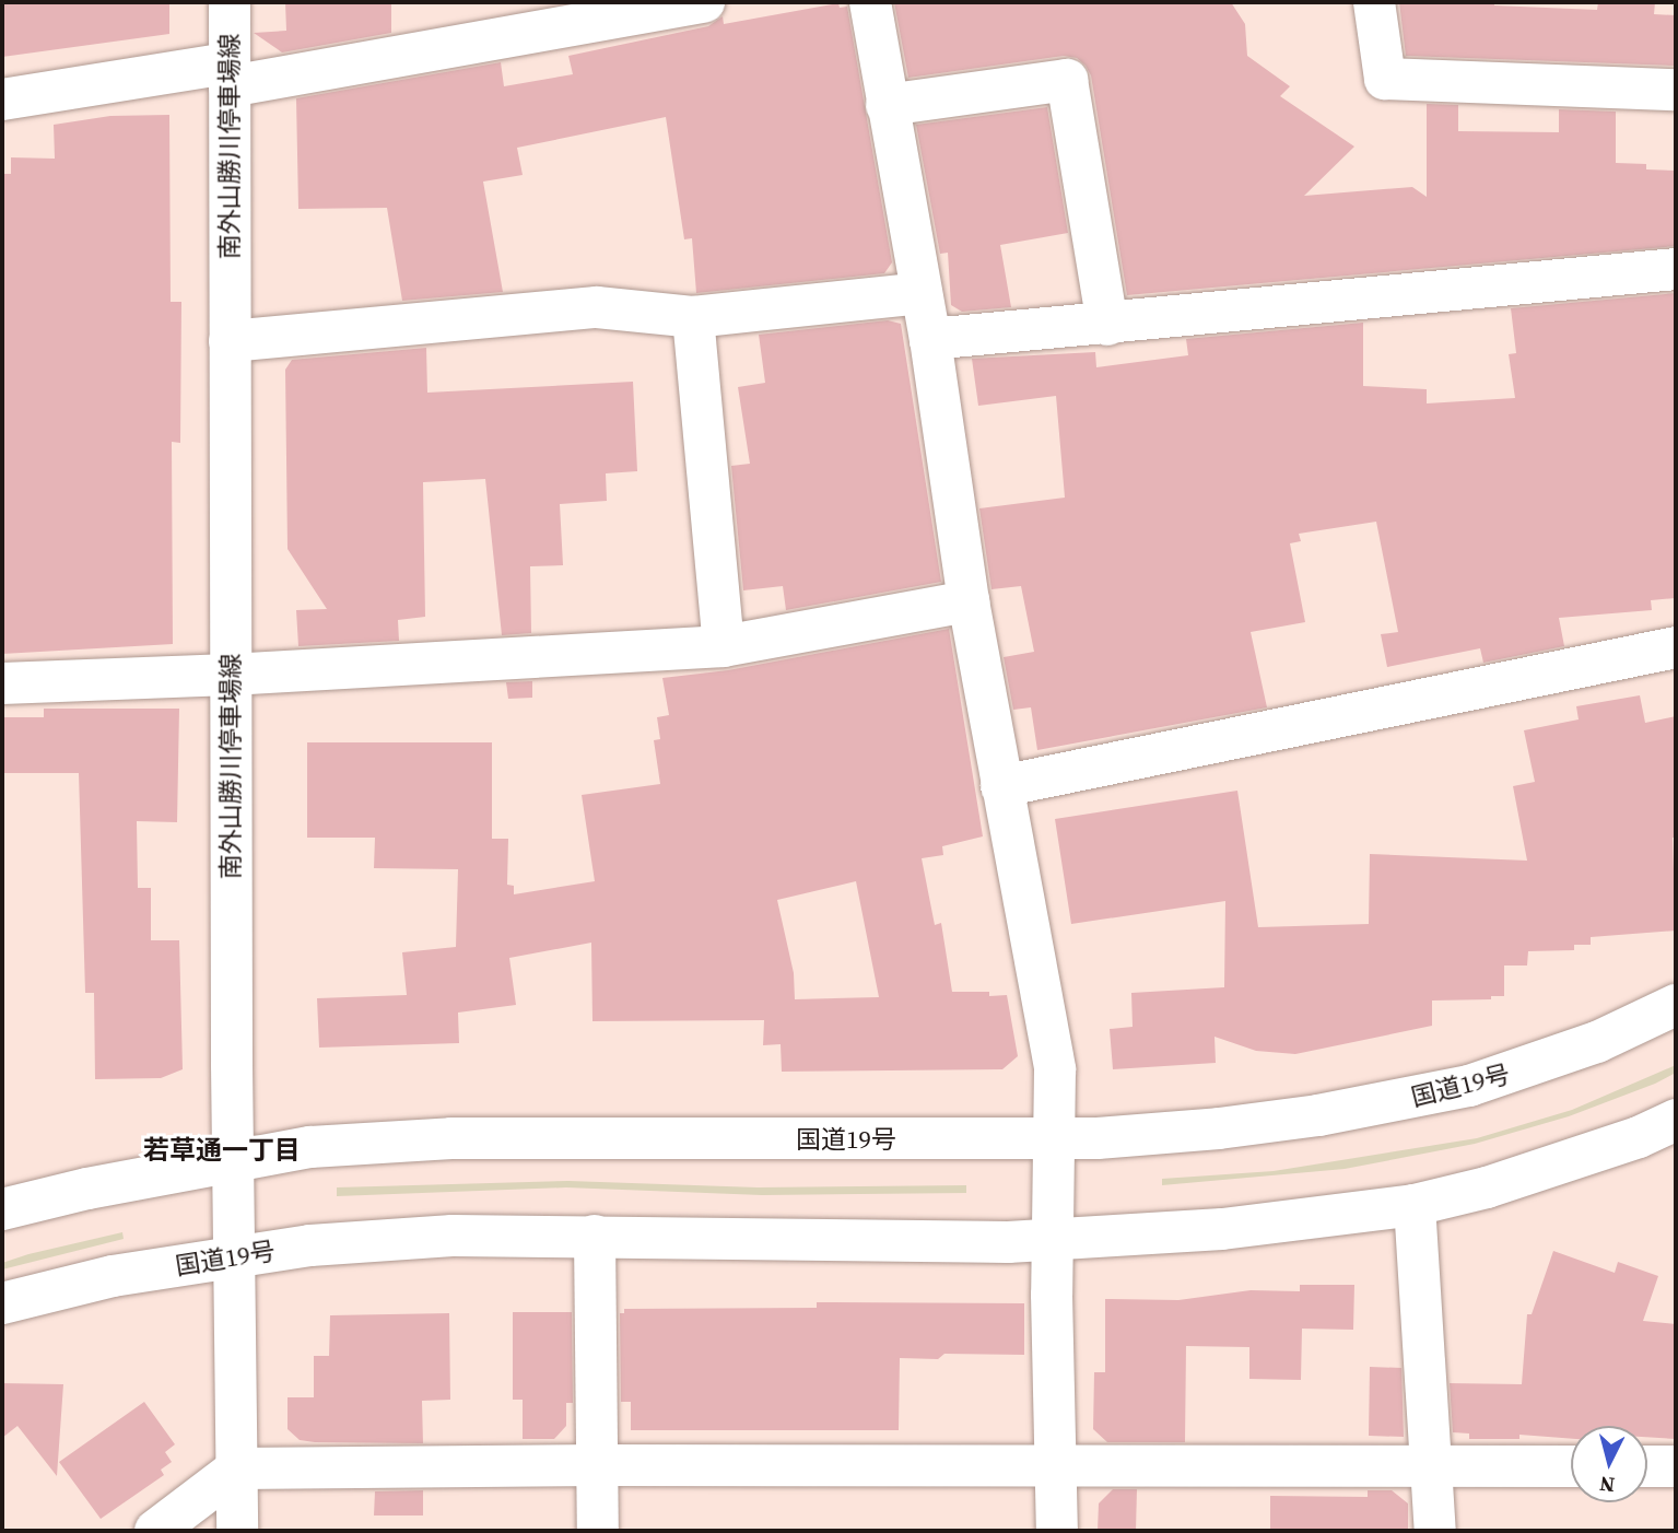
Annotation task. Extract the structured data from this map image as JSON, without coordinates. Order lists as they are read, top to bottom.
{
  "streets": {
    "main road": ["南外山勝川停車場線", "国道19号"]
  },
  "crossings": [
    ["南外山勝川停車場線", "国道19号"]
  ],
  "districts": ["若草通一丁目"],
  "north": "bottom"
}
